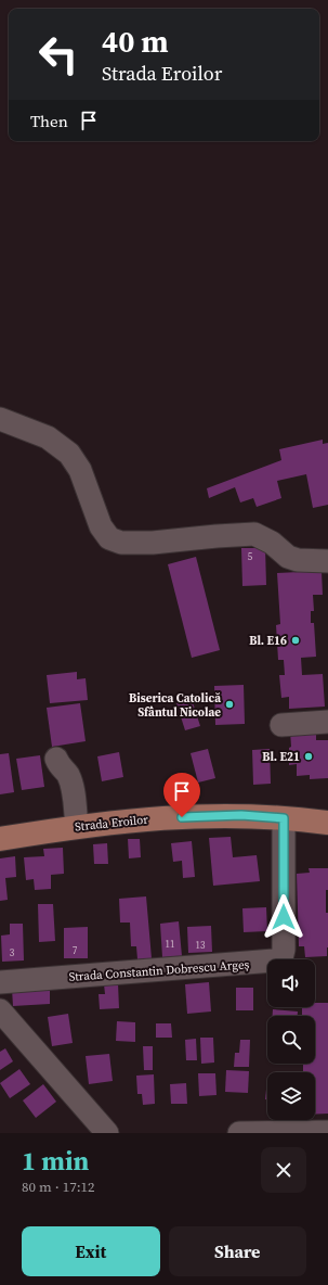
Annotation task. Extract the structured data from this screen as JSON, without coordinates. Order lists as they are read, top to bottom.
{
  "streets": {
    "main road": ["Strada Eroilor"],
    "street": ["Strada Constantin Dobrescu Argeș"]
  },
  "crossings": [
    ["Strada Eroilor", "Strada Constantin Dobrescu Argeș"]
  ],
  "places": ["Bl. E16", "Biserica Catolică Sfântul Nicolae", "Bl. E21"],
  "house_numbers": [
    "5",
    "11",
    "13",
    "7",
    "3"
  ],
  "page": {
    "turn": ["40 m", "Strada Eroilor"],
    "then": "Then",
    "heading": ["1 min", "80 m · 17:12"],
    "buttons": ["Exit", "Share"]
  }
}
